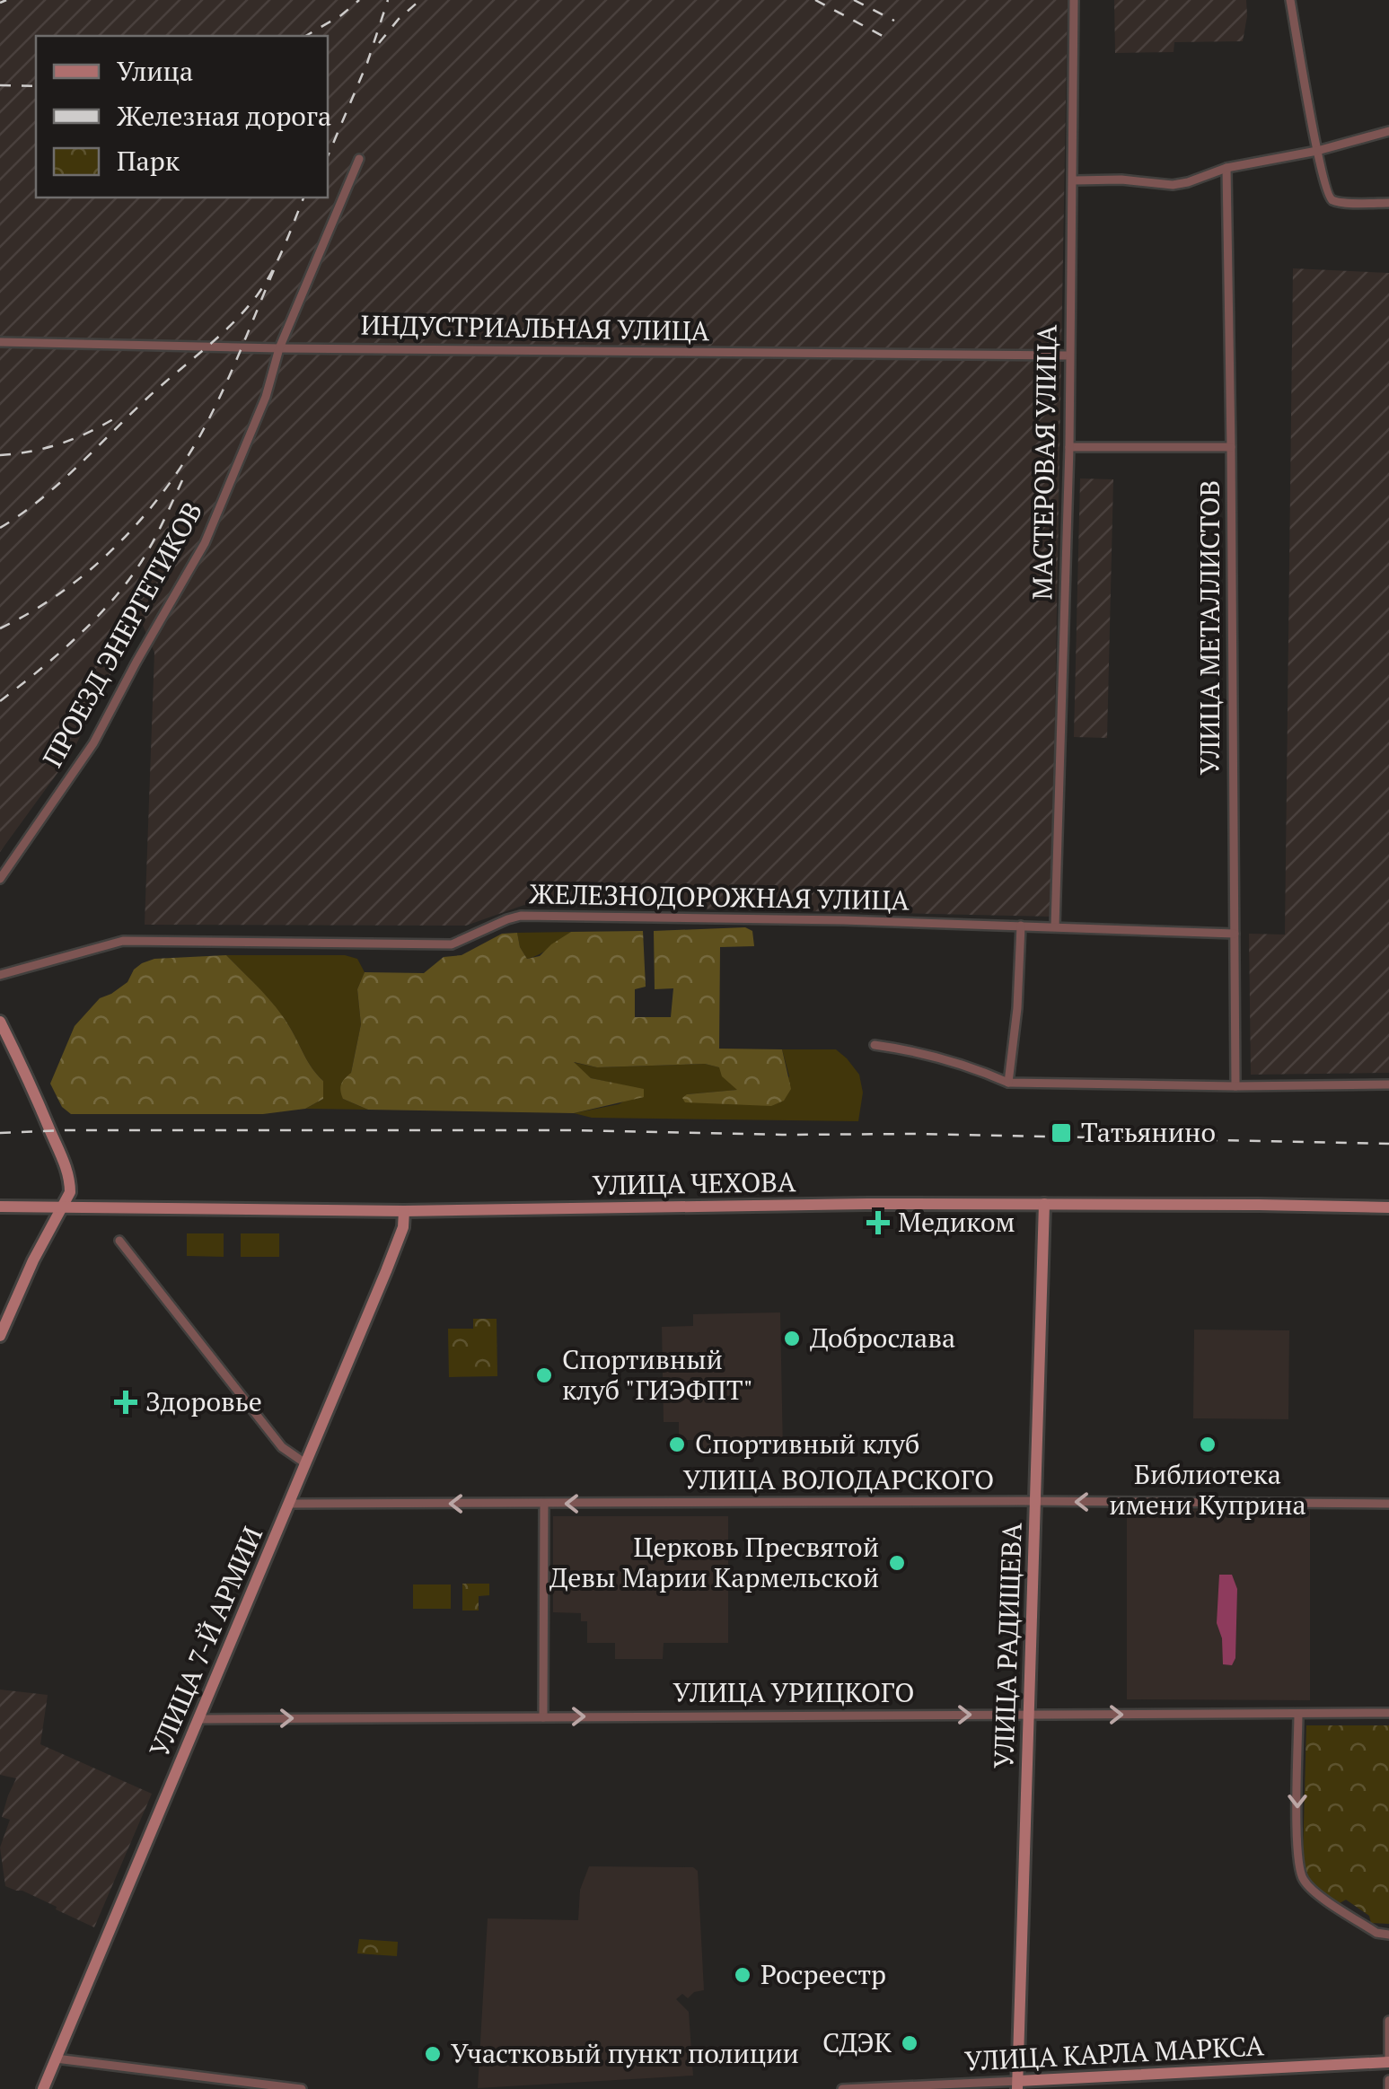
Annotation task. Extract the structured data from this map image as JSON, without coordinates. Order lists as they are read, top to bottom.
{
  "streets": {
    "street": [
      "ИНДУСТРИАЛЬНАЯ УЛИЦА",
      "МАСТЕРОВАЯ УЛИЦА",
      "УЛИЦА МЕТАЛЛИСТОВ",
      "ПРОЕЗД ЭНЕРГЕТИКОВ",
      "ЖЕЛЕЗНОДОРОЖНАЯ УЛИЦА",
      "УЛИЦА ЧЕХОВА",
      "УЛИЦА ВОЛОДАРСКОГО",
      "УЛИЦА 7-Й АРМИИ",
      "УЛИЦА РАДИЩЕВА",
      "УЛИЦА УРИЦКОГО",
      "УЛИЦА КАРЛА МАРКСА"
    ]
  },
  "crossings": [
    ["ИНДУСТРИАЛЬНАЯ УЛИЦА", "МАСТЕРОВАЯ УЛИЦА"],
    ["ИНДУСТРИАЛЬНАЯ УЛИЦА", "ПРОЕЗД ЭНЕРГЕТИКОВ"],
    ["МАСТЕРОВАЯ УЛИЦА", "ЖЕЛЕЗНОДОРОЖНАЯ УЛИЦА"],
    ["УЛИЦА МЕТАЛЛИСТОВ", "ЖЕЛЕЗНОДОРОЖНАЯ УЛИЦА"],
    ["УЛИЦА ЧЕХОВА", "УЛИЦА 7-Й АРМИИ"],
    ["УЛИЦА ЧЕХОВА", "УЛИЦА РАДИЩЕВА"],
    ["УЛИЦА ВОЛОДАРСКОГО", "УЛИЦА 7-Й АРМИИ"],
    ["УЛИЦА ВОЛОДАРСКОГО", "УЛИЦА РАДИЩЕВА"],
    ["УЛИЦА 7-Й АРМИИ", "УЛИЦА УРИЦКОГО"],
    ["УЛИЦА РАДИЩЕВА", "УЛИЦА УРИЦКОГО"],
    ["УЛИЦА РАДИЩЕВА", "УЛИЦА КАРЛА МАРКСА"]
  ],
  "one_way": ["УЛИЦА ВОЛОДАРСКОГО", "УЛИЦА УРИЦКОГО"],
  "places": {
    "transit": ["Татьянино"],
    "health": ["Медиком", "Здоровье"],
    "other": [
      "Доброслава",
      "Спортивный клуб \"ГИЭФПТ\"",
      "Спортивный клуб",
      "Библиотека имени Куприна",
      "Церковь Пресвятой Девы Марии Кармельской",
      "Росреестр",
      "СДЭК",
      "Участковый пункт полиции"
    ]
  },
  "legend": ["Улица", "Железная дорога", "Парк"]
}
